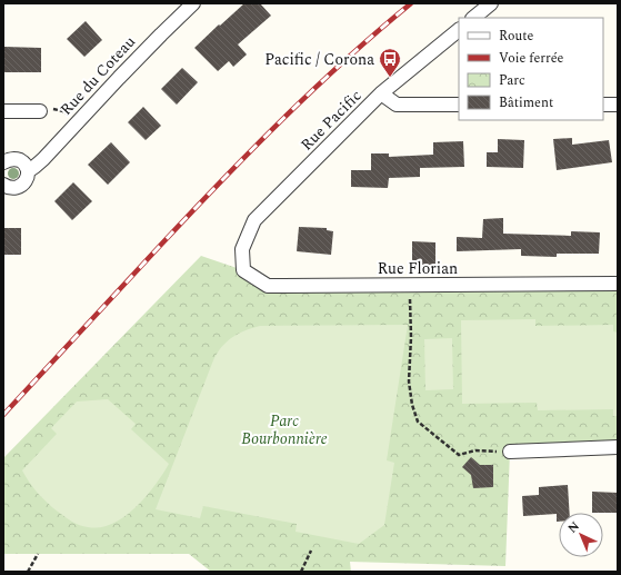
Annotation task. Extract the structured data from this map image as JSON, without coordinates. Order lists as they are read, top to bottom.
{
  "streets": {
    "street": ["Rue du Coteau", "Rue Pacific", "Rue Florian"]
  },
  "crossings": [
    ["Rue Pacific", "Rue Florian"]
  ],
  "parks": ["Parc Bourbonnière"],
  "places": {
    "bus stop": ["Pacific / Corona"]
  },
  "legend": [
    "Route",
    "Voie ferrée",
    "Parc",
    "Bâtiment"
  ],
  "north": "top left"
}
